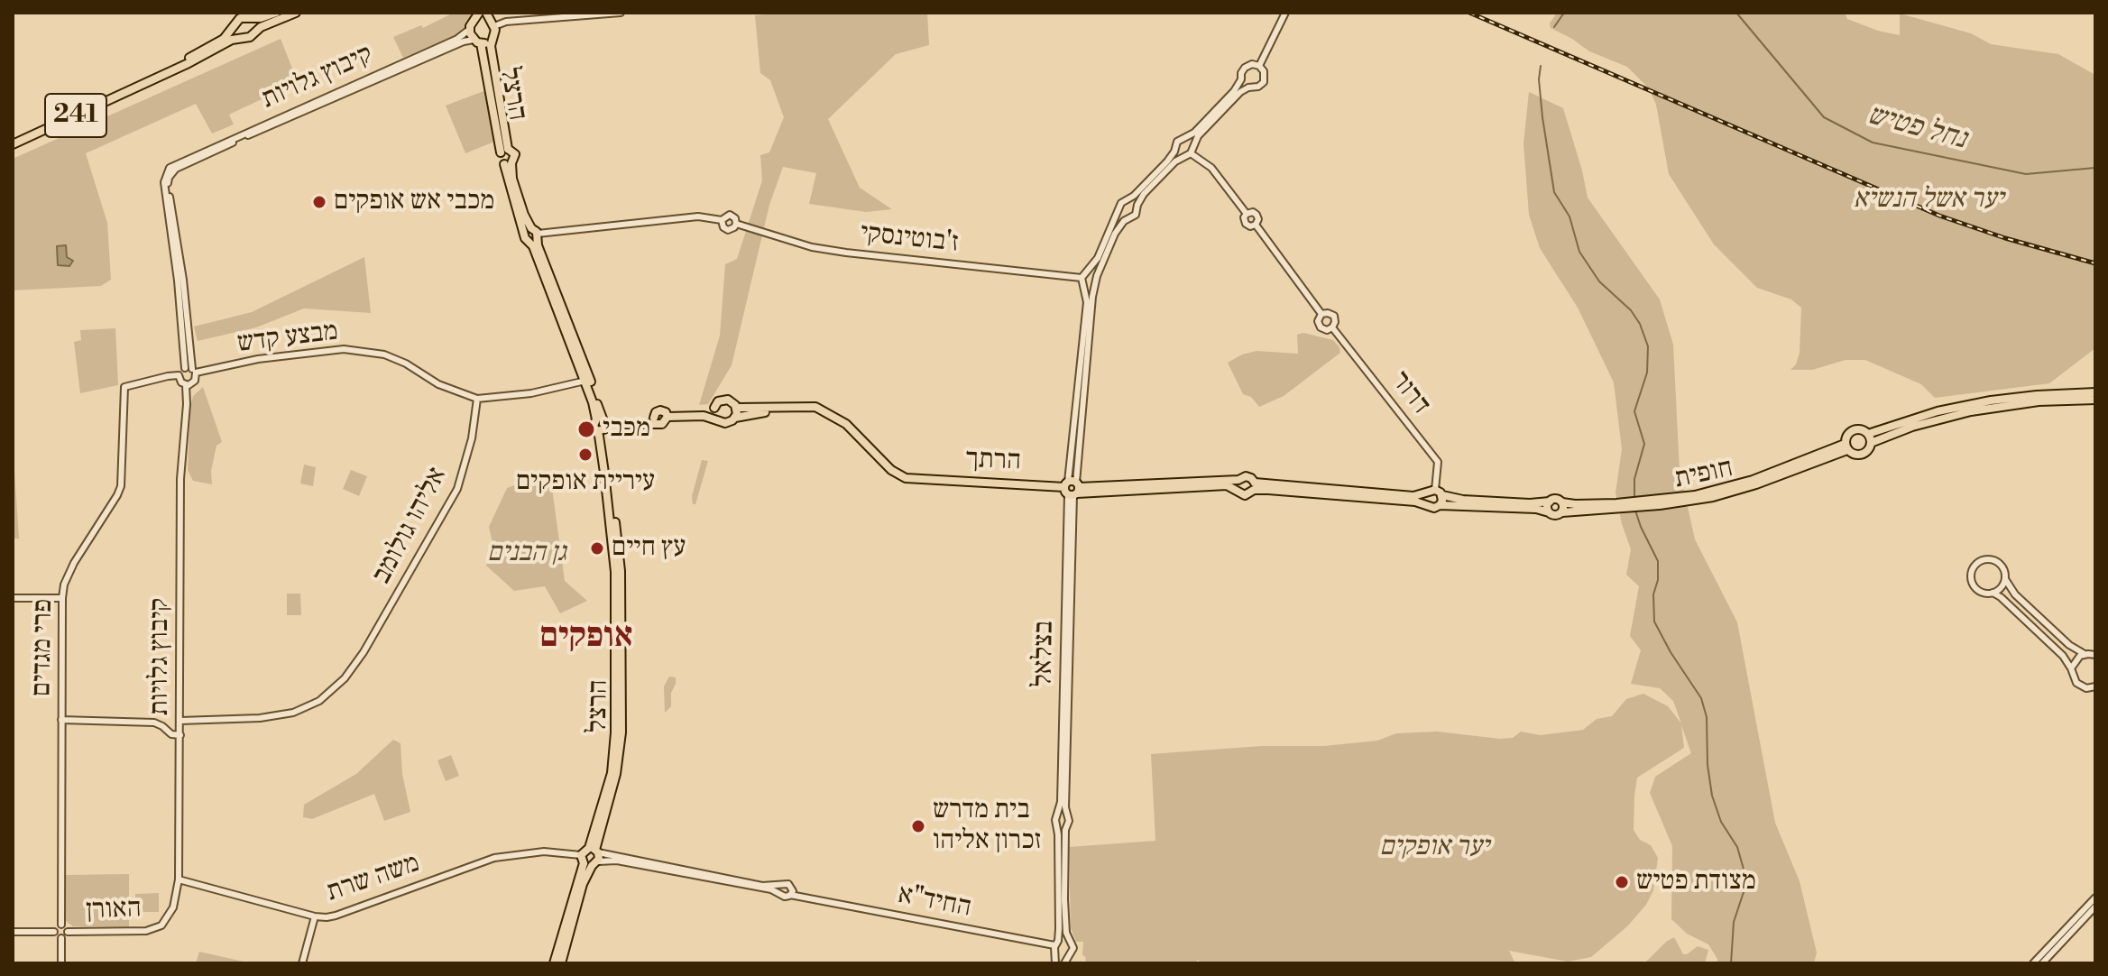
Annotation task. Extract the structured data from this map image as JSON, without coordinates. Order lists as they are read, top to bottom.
{
  "streets": {
    "main road": [
      "הרצל",
      "241",
      "הרתך",
      "חופית"
    ],
    "street": [
      "קיבוץ גלויות",
      "ז'בוטינסקי",
      "מבצע קדש",
      "דרור",
      "אליהו גולומב",
      "פרי מגדים",
      "בצלאל",
      "משה שרת",
      "החיד\"א",
      "האורן"
    ]
  },
  "crossings": [
    ["קיבוץ גלויות", "הרצל"],
    ["קיבוץ גלויות", "מבצע קדש"],
    ["קיבוץ גלויות", "אליהו גולומב"],
    ["קיבוץ גלויות", "משה שרת"],
    ["קיבוץ גלויות", "האורן"],
    ["הרצל", "מבצע קדש"],
    ["הרצל", "משה שרת"],
    ["ז'בוטינסקי", "בצלאל"],
    ["מבצע קדש", "אליהו גולומב"],
    ["הרתך", "בצלאל"],
    ["פרי מגדים", "האורן"]
  ],
  "districts": ["אופקים"],
  "water": ["נחל פטיש"],
  "parks": ["יער אשל הנשיא", "גן הבנים", "יער אופקים"],
  "places": [
    "מכבי אש אופקים",
    "מכבי",
    "עיריית אופקים",
    "עץ חיים",
    "בית מדרש זכרון אליהו",
    "מצודת פטיש"
  ]
}
